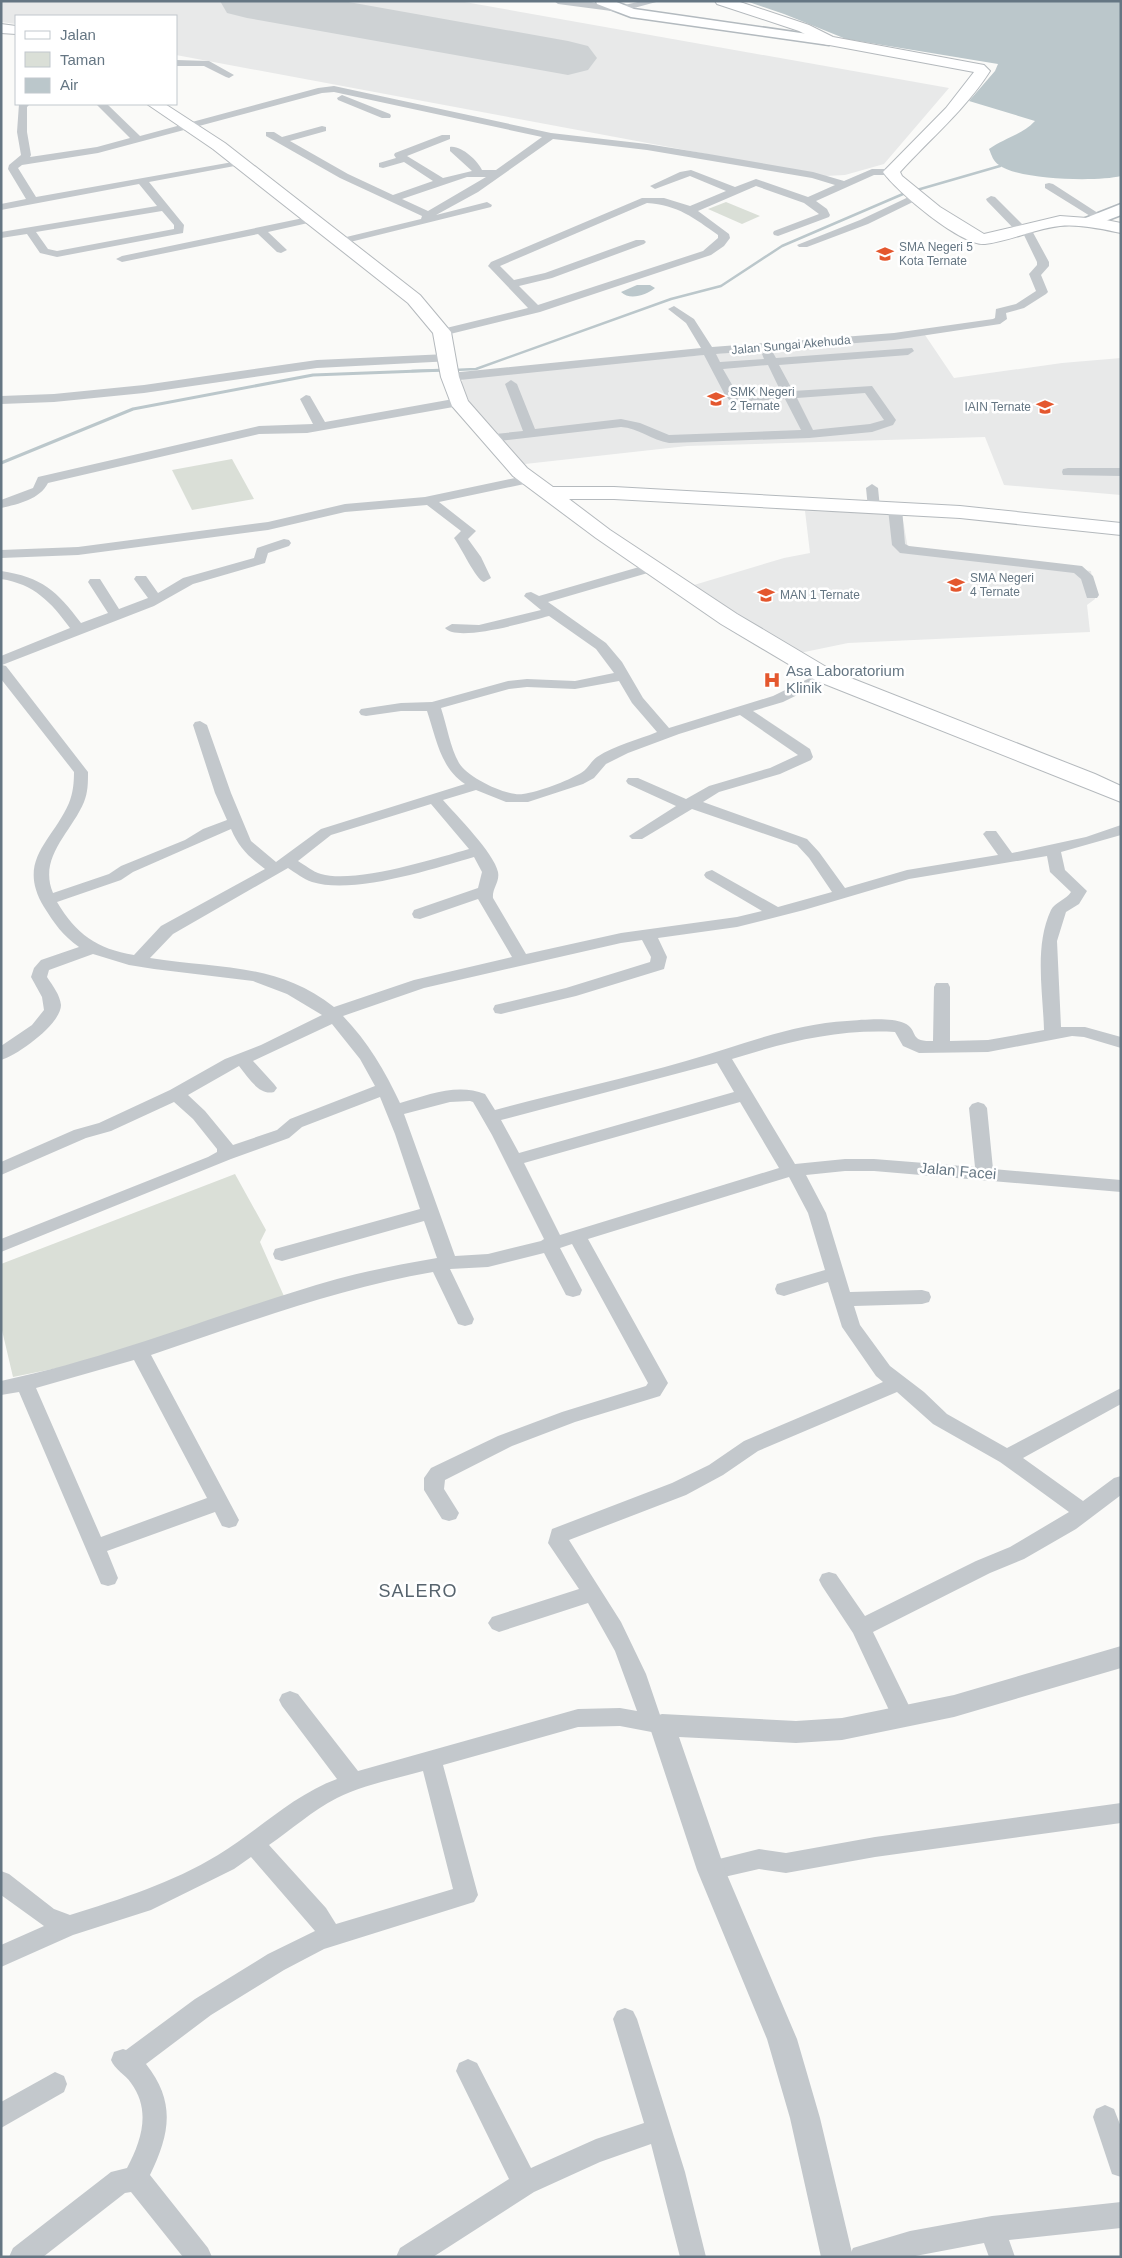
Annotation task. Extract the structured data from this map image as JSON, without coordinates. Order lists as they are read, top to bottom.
{
  "streets": {
    "street": ["Jalan Sungai Akehuda", "Jalan Facei"]
  },
  "districts": ["SALERO"],
  "places": {
    "school or university": [
      "SMA Negeri 5 Kota Ternate",
      "SMK Negeri 2 Ternate",
      "IAIN Ternate",
      "SMA Negeri 4 Ternate",
      "MAN 1 Ternate"
    ],
    "hospital": ["Asa Laboratorium Klinik"]
  },
  "legend": ["Jalan", "Taman", "Air"]
}
